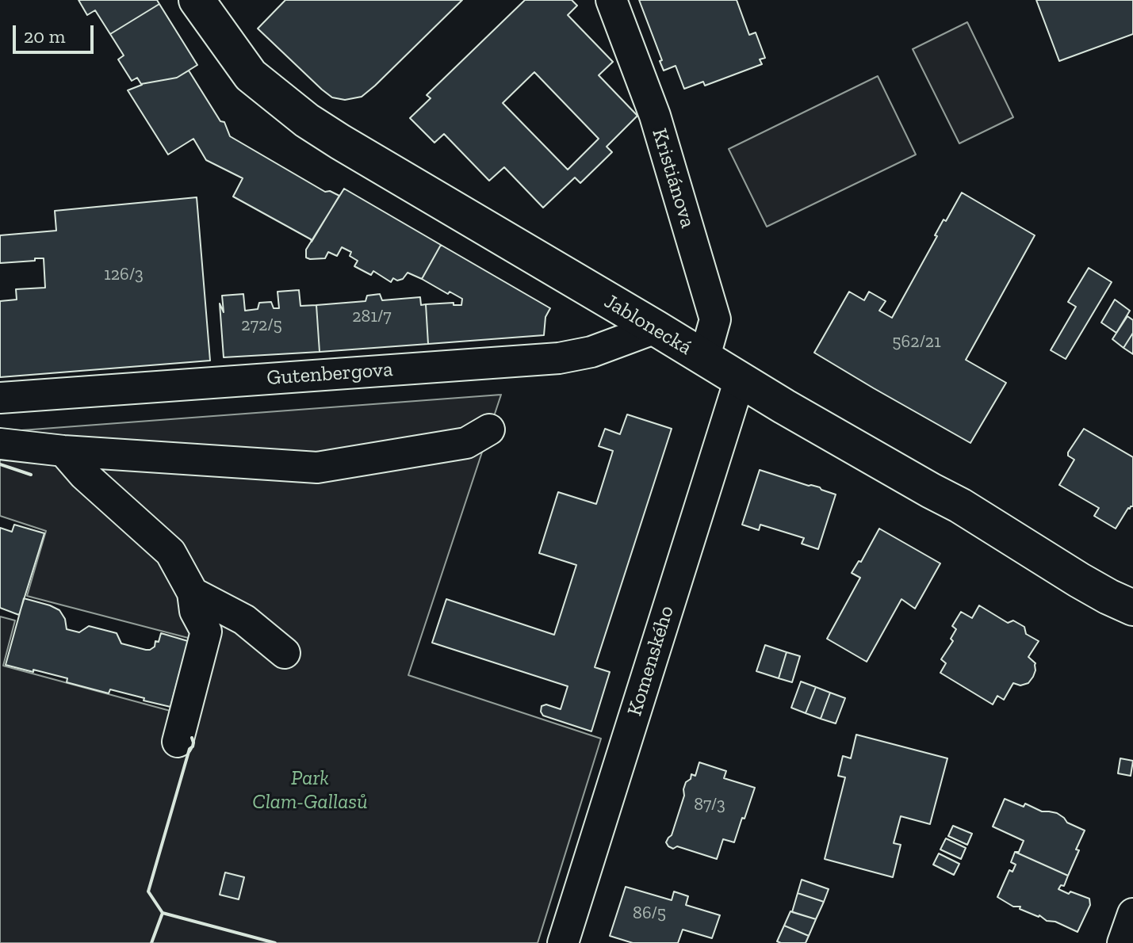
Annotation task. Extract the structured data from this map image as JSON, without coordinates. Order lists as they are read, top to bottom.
{
  "streets": {
    "main road": ["Jablonecká"],
    "street": ["Kristiánova", "Gutenbergova", "Komenského"]
  },
  "crossings": [
    ["Kristiánova", "Jablonecká"],
    ["Jablonecká", "Gutenbergova"],
    ["Jablonecká", "Komenského"]
  ],
  "parks": ["Park Clam-Gallasů"],
  "house_numbers": [
    "126/3",
    "281/7",
    "272/5",
    "562/21",
    "87/3",
    "86/5"
  ],
  "scale_bar": "20 m"
}
